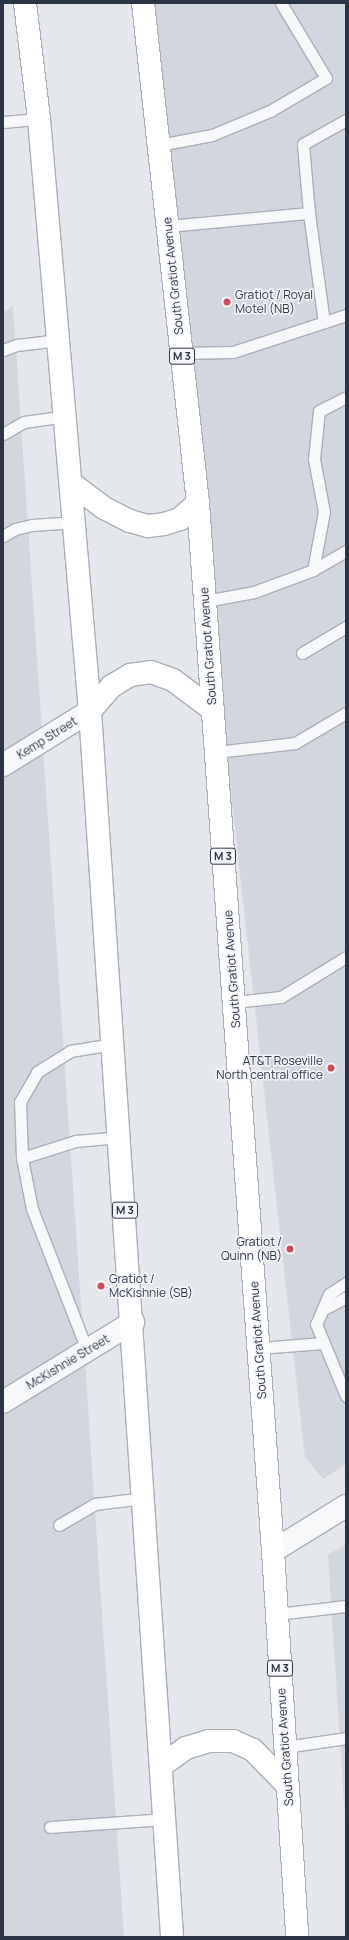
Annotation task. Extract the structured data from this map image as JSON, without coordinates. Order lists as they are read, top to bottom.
{
  "streets": {
    "main road": ["South Gratiot Avenue", "M 3"],
    "street": ["Kemp Street", "McKishnie Street"]
  },
  "crossings": [
    ["M 3", "Kemp Street"],
    ["M 3", "McKishnie Street"]
  ],
  "places": [
    "Gratiot / Royal Motel (NB)",
    "AT&T Roseville North central office",
    "Gratiot / Quinn (NB)",
    "Gratiot / McKishnie (SB)"
  ]
}
